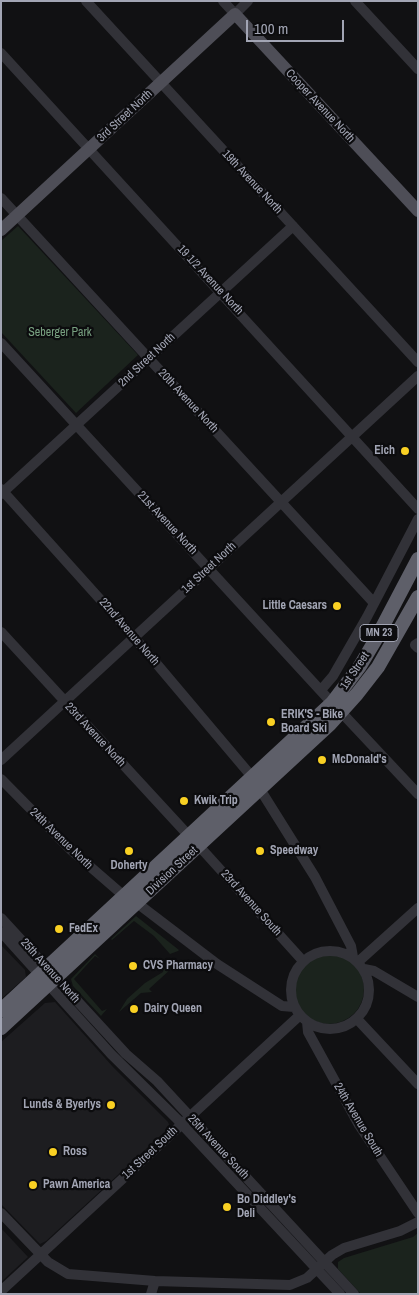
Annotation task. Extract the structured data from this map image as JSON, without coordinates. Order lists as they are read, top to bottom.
{
  "streets": {
    "highway": ["MN 23", "1st Street", "Division Street"],
    "main road": ["Cooper Avenue North", "3rd Street North"],
    "street": [
      "19th Avenue North",
      "19 1/2 Avenue North",
      "2nd Street North",
      "20th Avenue North",
      "21st Avenue North",
      "1st Street North",
      "22nd Avenue North",
      "23rd Avenue North",
      "24th Avenue North",
      "23rd Avenue South",
      "25th Avenue North",
      "24th Avenue South",
      "25th Avenue South",
      "1st Street South"
    ]
  },
  "crossings": [
    ["Cooper Avenue North", "3rd Street North"],
    ["3rd Street North", "19th Avenue North"],
    ["3rd Street North", "19 1/2 Avenue North"],
    ["3rd Street North", "20th Avenue North"],
    ["19th Avenue North", "2nd Street North"],
    ["19 1/2 Avenue North", "2nd Street North"],
    ["19 1/2 Avenue North", "1st Street North"],
    ["2nd Street North", "20th Avenue North"],
    ["2nd Street North", "21st Avenue North"],
    ["2nd Street North", "22nd Avenue North"],
    ["20th Avenue North", "1st Street North"],
    ["21st Avenue North", "1st Street North"],
    ["21st Avenue North", "1st Street"],
    ["21st Avenue North", "Division Street"],
    ["1st Street North", "22nd Avenue North"],
    ["1st Street North", "23rd Avenue North"],
    ["22nd Avenue North", "Division Street"],
    ["22nd Avenue North", "23rd Avenue South"],
    ["22nd Avenue North", "24th Avenue South"],
    ["22nd Avenue North", "1st Street South"],
    ["1st Street", "Division Street"],
    ["23rd Avenue North", "Division Street"],
    ["23rd Avenue North", "23rd Avenue South"],
    ["24th Avenue North", "Division Street"],
    ["Division Street", "23rd Avenue South"],
    ["Division Street", "25th Avenue North"],
    ["23rd Avenue South", "24th Avenue South"],
    ["23rd Avenue South", "1st Street South"],
    ["25th Avenue North", "25th Avenue South"],
    ["24th Avenue South", "1st Street South"],
    ["25th Avenue South", "1st Street South"]
  ],
  "parks": ["Seberger Park"],
  "places": [
    "Eich",
    "Little Caesars",
    "ERIK'S - Bike Board Ski",
    "McDonald's",
    "Kwik Trip",
    "Doherty",
    "Speedway",
    "FedEx",
    "CVS Pharmacy",
    "Dairy Queen",
    "Lunds & Byerlys",
    "Ross",
    "Pawn America",
    "Bo Diddley's Deli"
  ],
  "scale_bar": "100 m"
}
